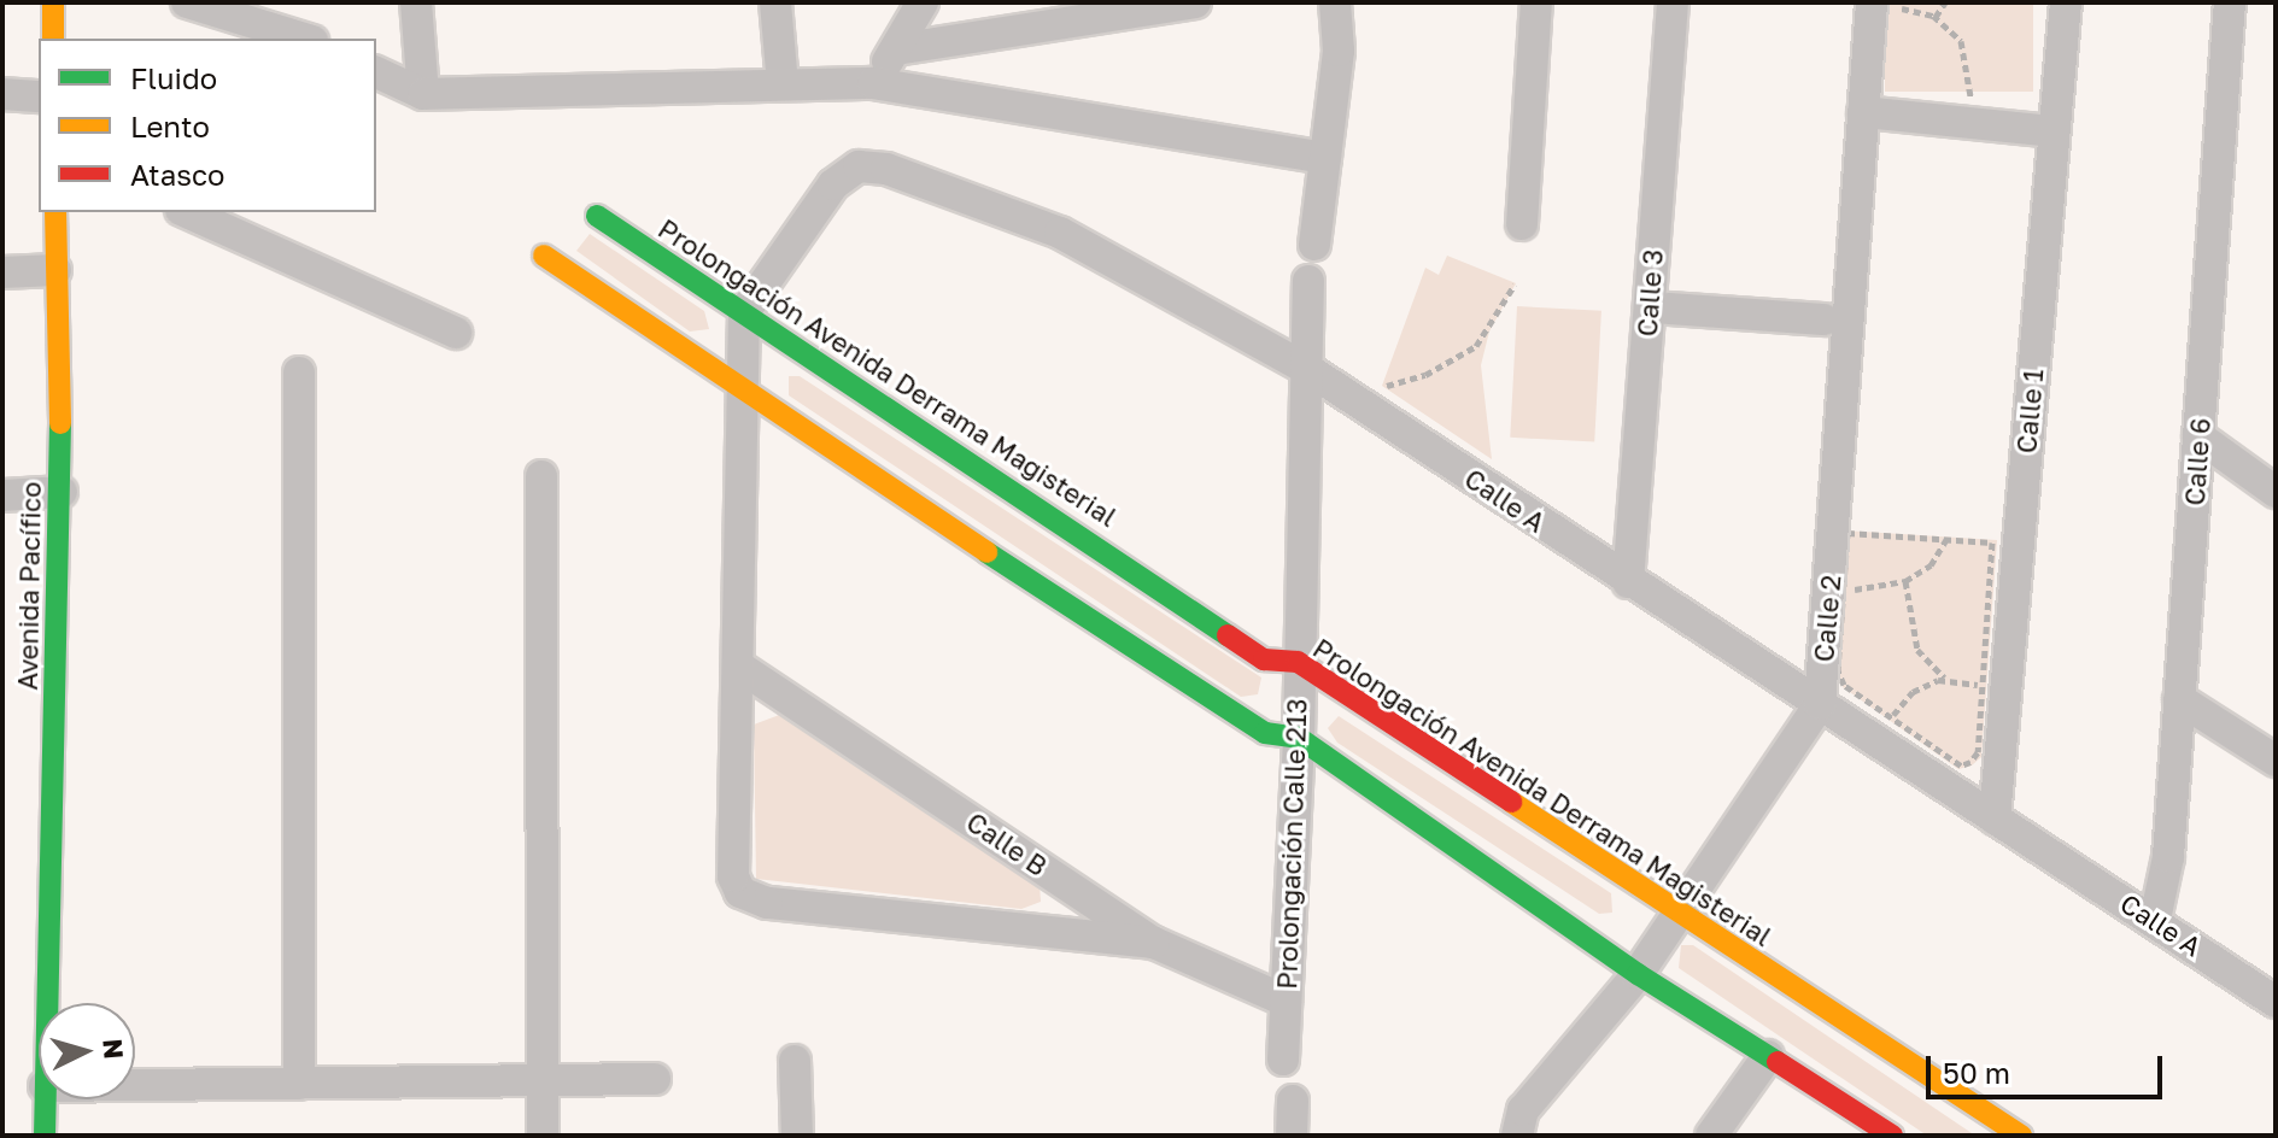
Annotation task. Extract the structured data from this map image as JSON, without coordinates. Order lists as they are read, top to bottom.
{
  "streets": {
    "street": [
      "Calle 3",
      "Prolongación Avenida Derrama Magisterial",
      "Calle 1",
      "Calle 6",
      "Calle A",
      "Avenida Pacífico",
      "Calle 2",
      "Calle B",
      "Prolongación Calle 213"
    ]
  },
  "crossings": [
    ["Calle 3", "Calle A"],
    ["Prolongación Avenida Derrama Magisterial", "Calle A"],
    ["Prolongación Avenida Derrama Magisterial", "Calle 2"],
    ["Prolongación Avenida Derrama Magisterial", "Prolongación Calle 213"],
    ["Calle 1", "Calle A"],
    ["Calle 6", "Calle A"],
    ["Calle A", "Calle 2"],
    ["Calle A", "Prolongación Calle 213"],
    ["Calle B", "Prolongación Calle 213"]
  ],
  "legend": ["Fluido", "Lento", "Atasco"],
  "scale_bar": "50 m",
  "north": "right"
}
